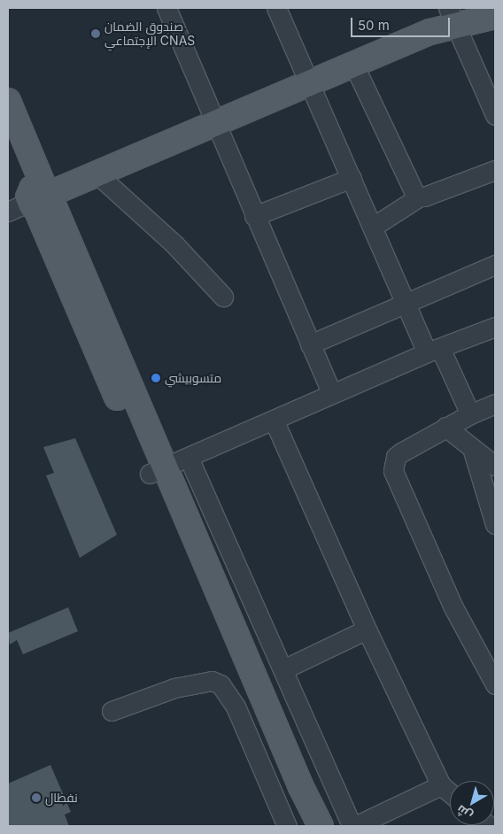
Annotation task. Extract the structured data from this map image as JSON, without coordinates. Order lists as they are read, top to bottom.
{
  "places": ["صندوق الضمان الإجتماعي CNAS", "متسوبيشي", "نفطال"],
  "scale_bar": "50 m",
  "north": "bottom left"
}
